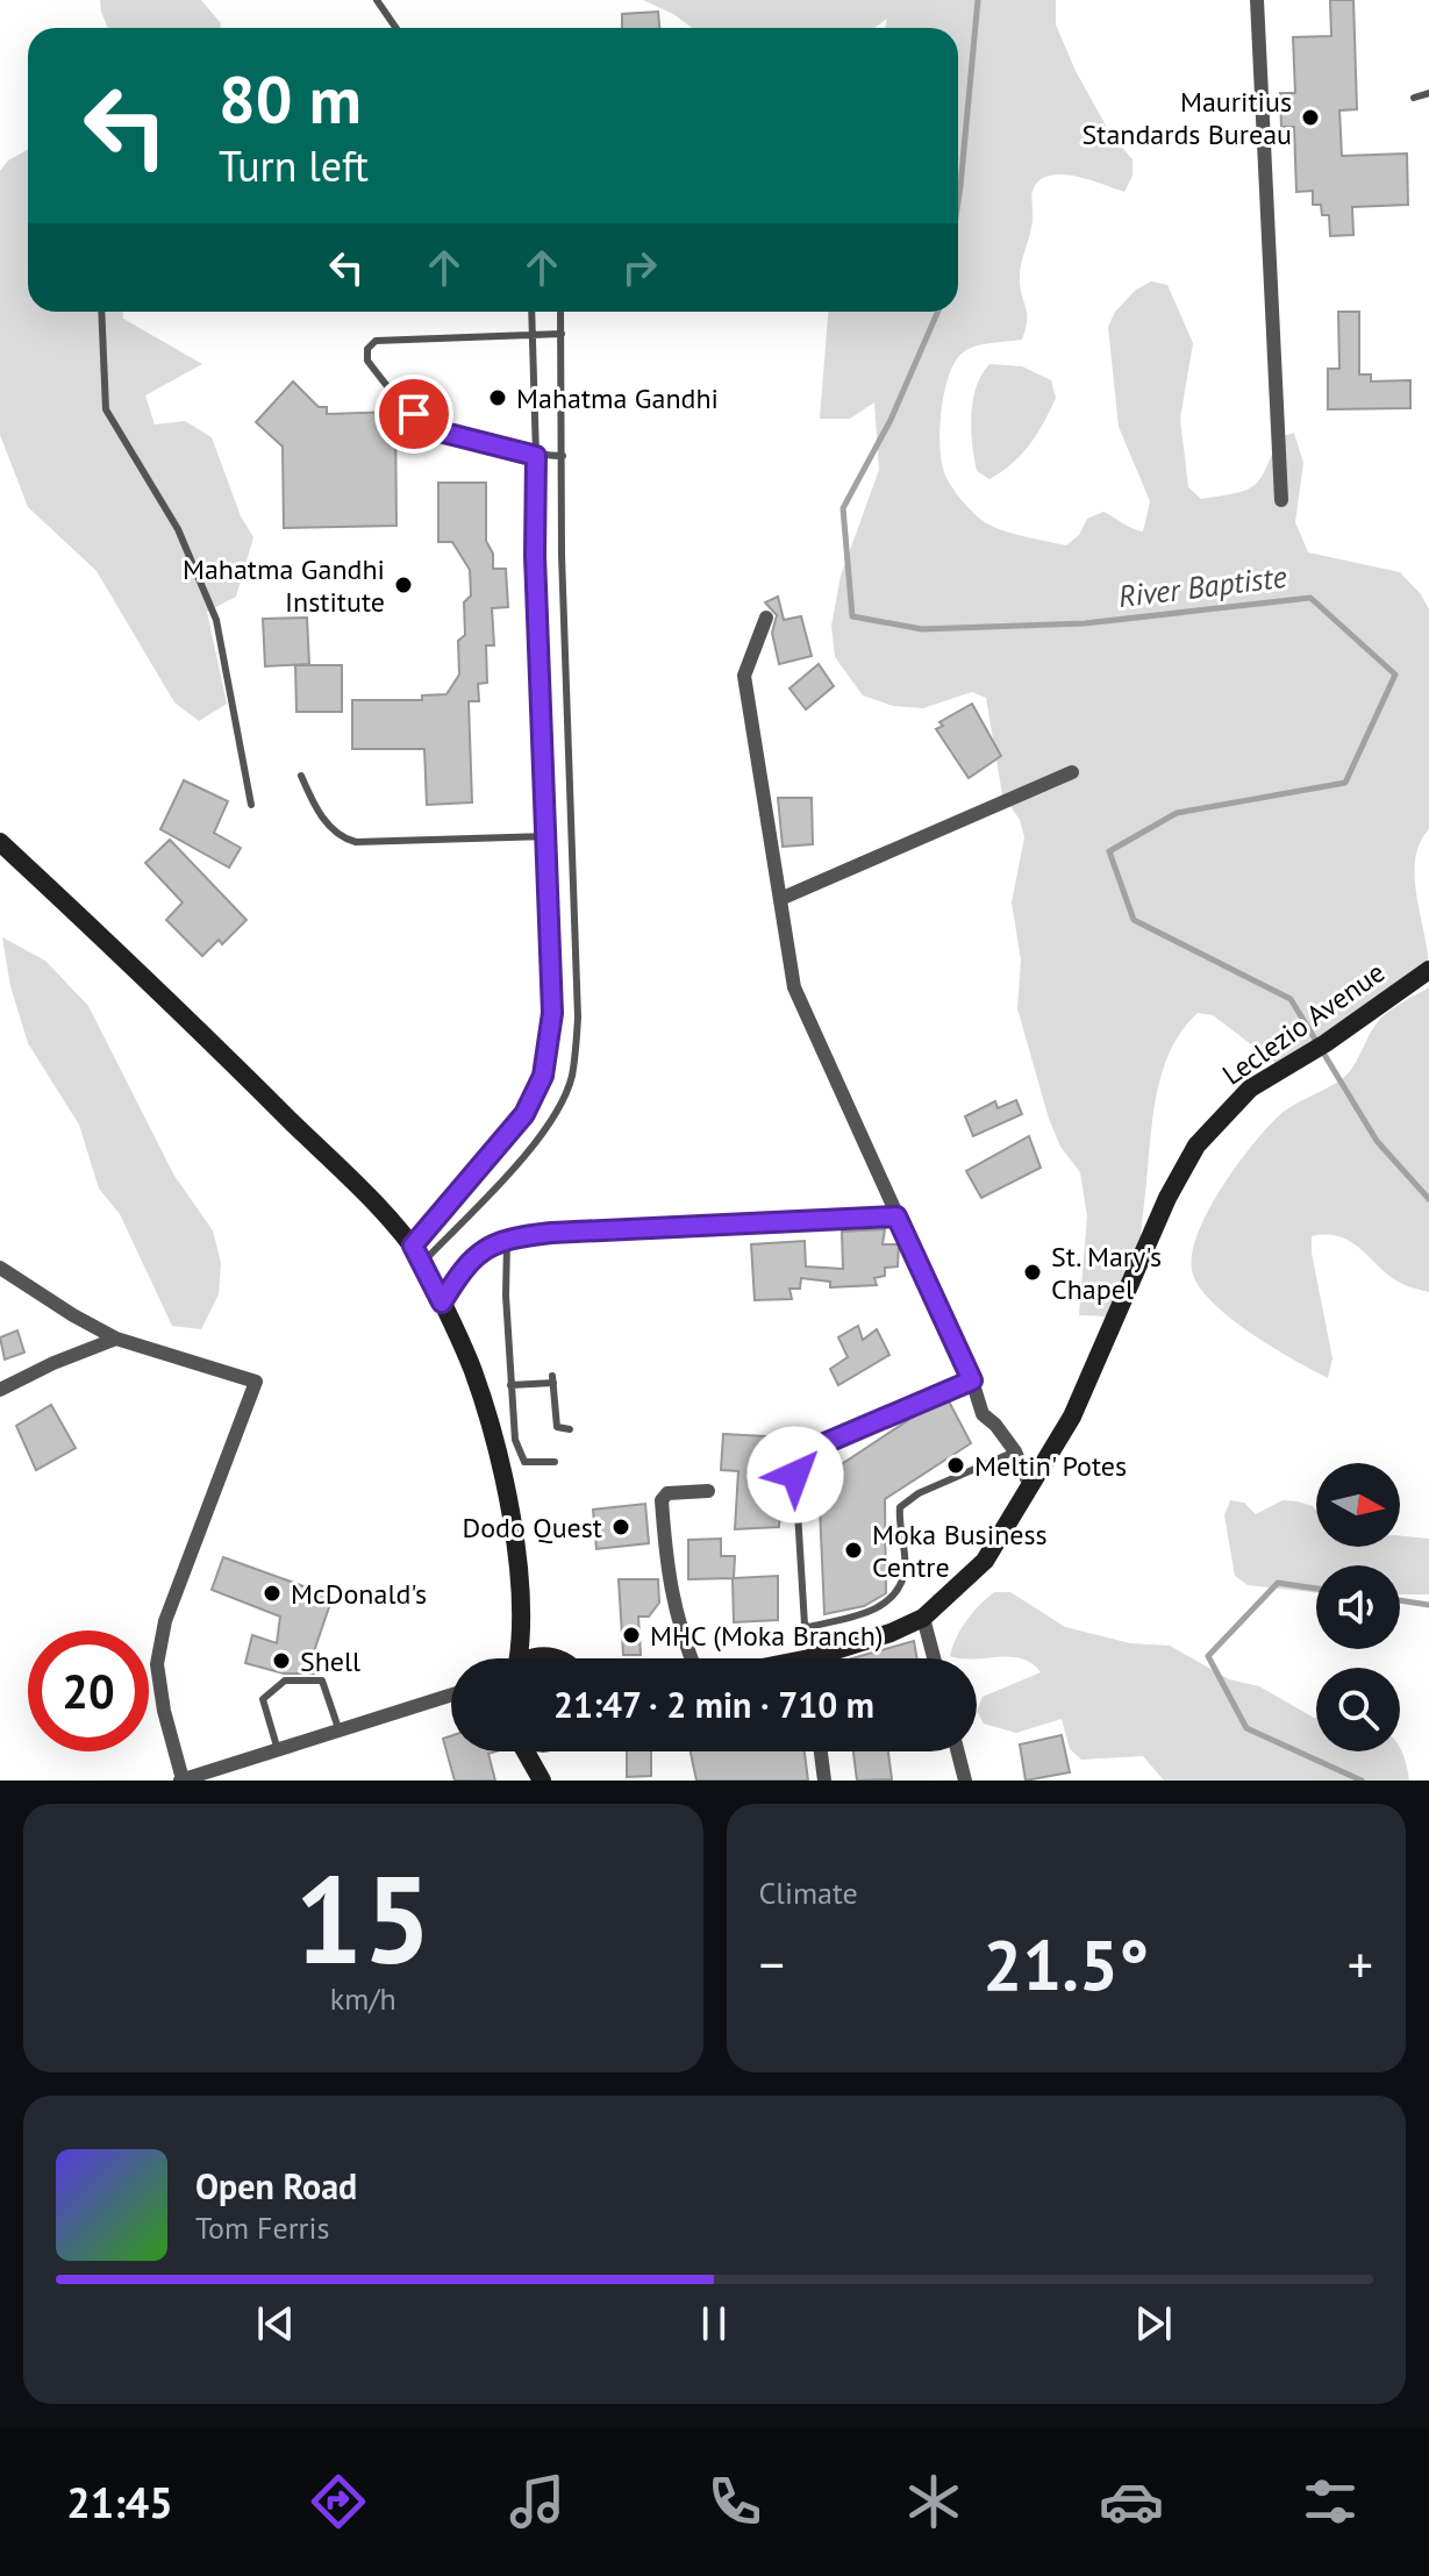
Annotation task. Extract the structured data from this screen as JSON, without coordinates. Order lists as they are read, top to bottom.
{
  "streets": {
    "main road": ["Leclezio Avenue"]
  },
  "water": ["River Baptiste"],
  "places": [
    "Mauritius Standards Bureau",
    "Mahatma Gandhi",
    "Mahatma Gandhi Institute",
    "St. Mary's Chapel",
    "Meltin' Potes",
    "Dodo Quest",
    "Moka Business Centre",
    "McDonald's",
    "MHC (Moka Branch)",
    "Shell"
  ],
  "north": "right",
  "page": {
    "turn": ["80 m", "Turn left"],
    "limit": "20",
    "trip": "21:47 · 2 min · 710 m",
    "tile": [
      ["15", "km/h"],
      "Climate"
    ],
    "heat": ["−", "21.5°", "+"],
    "song": ["Open Road", "Tom Ferris"],
    "tabs": "21:45"
  }
}
